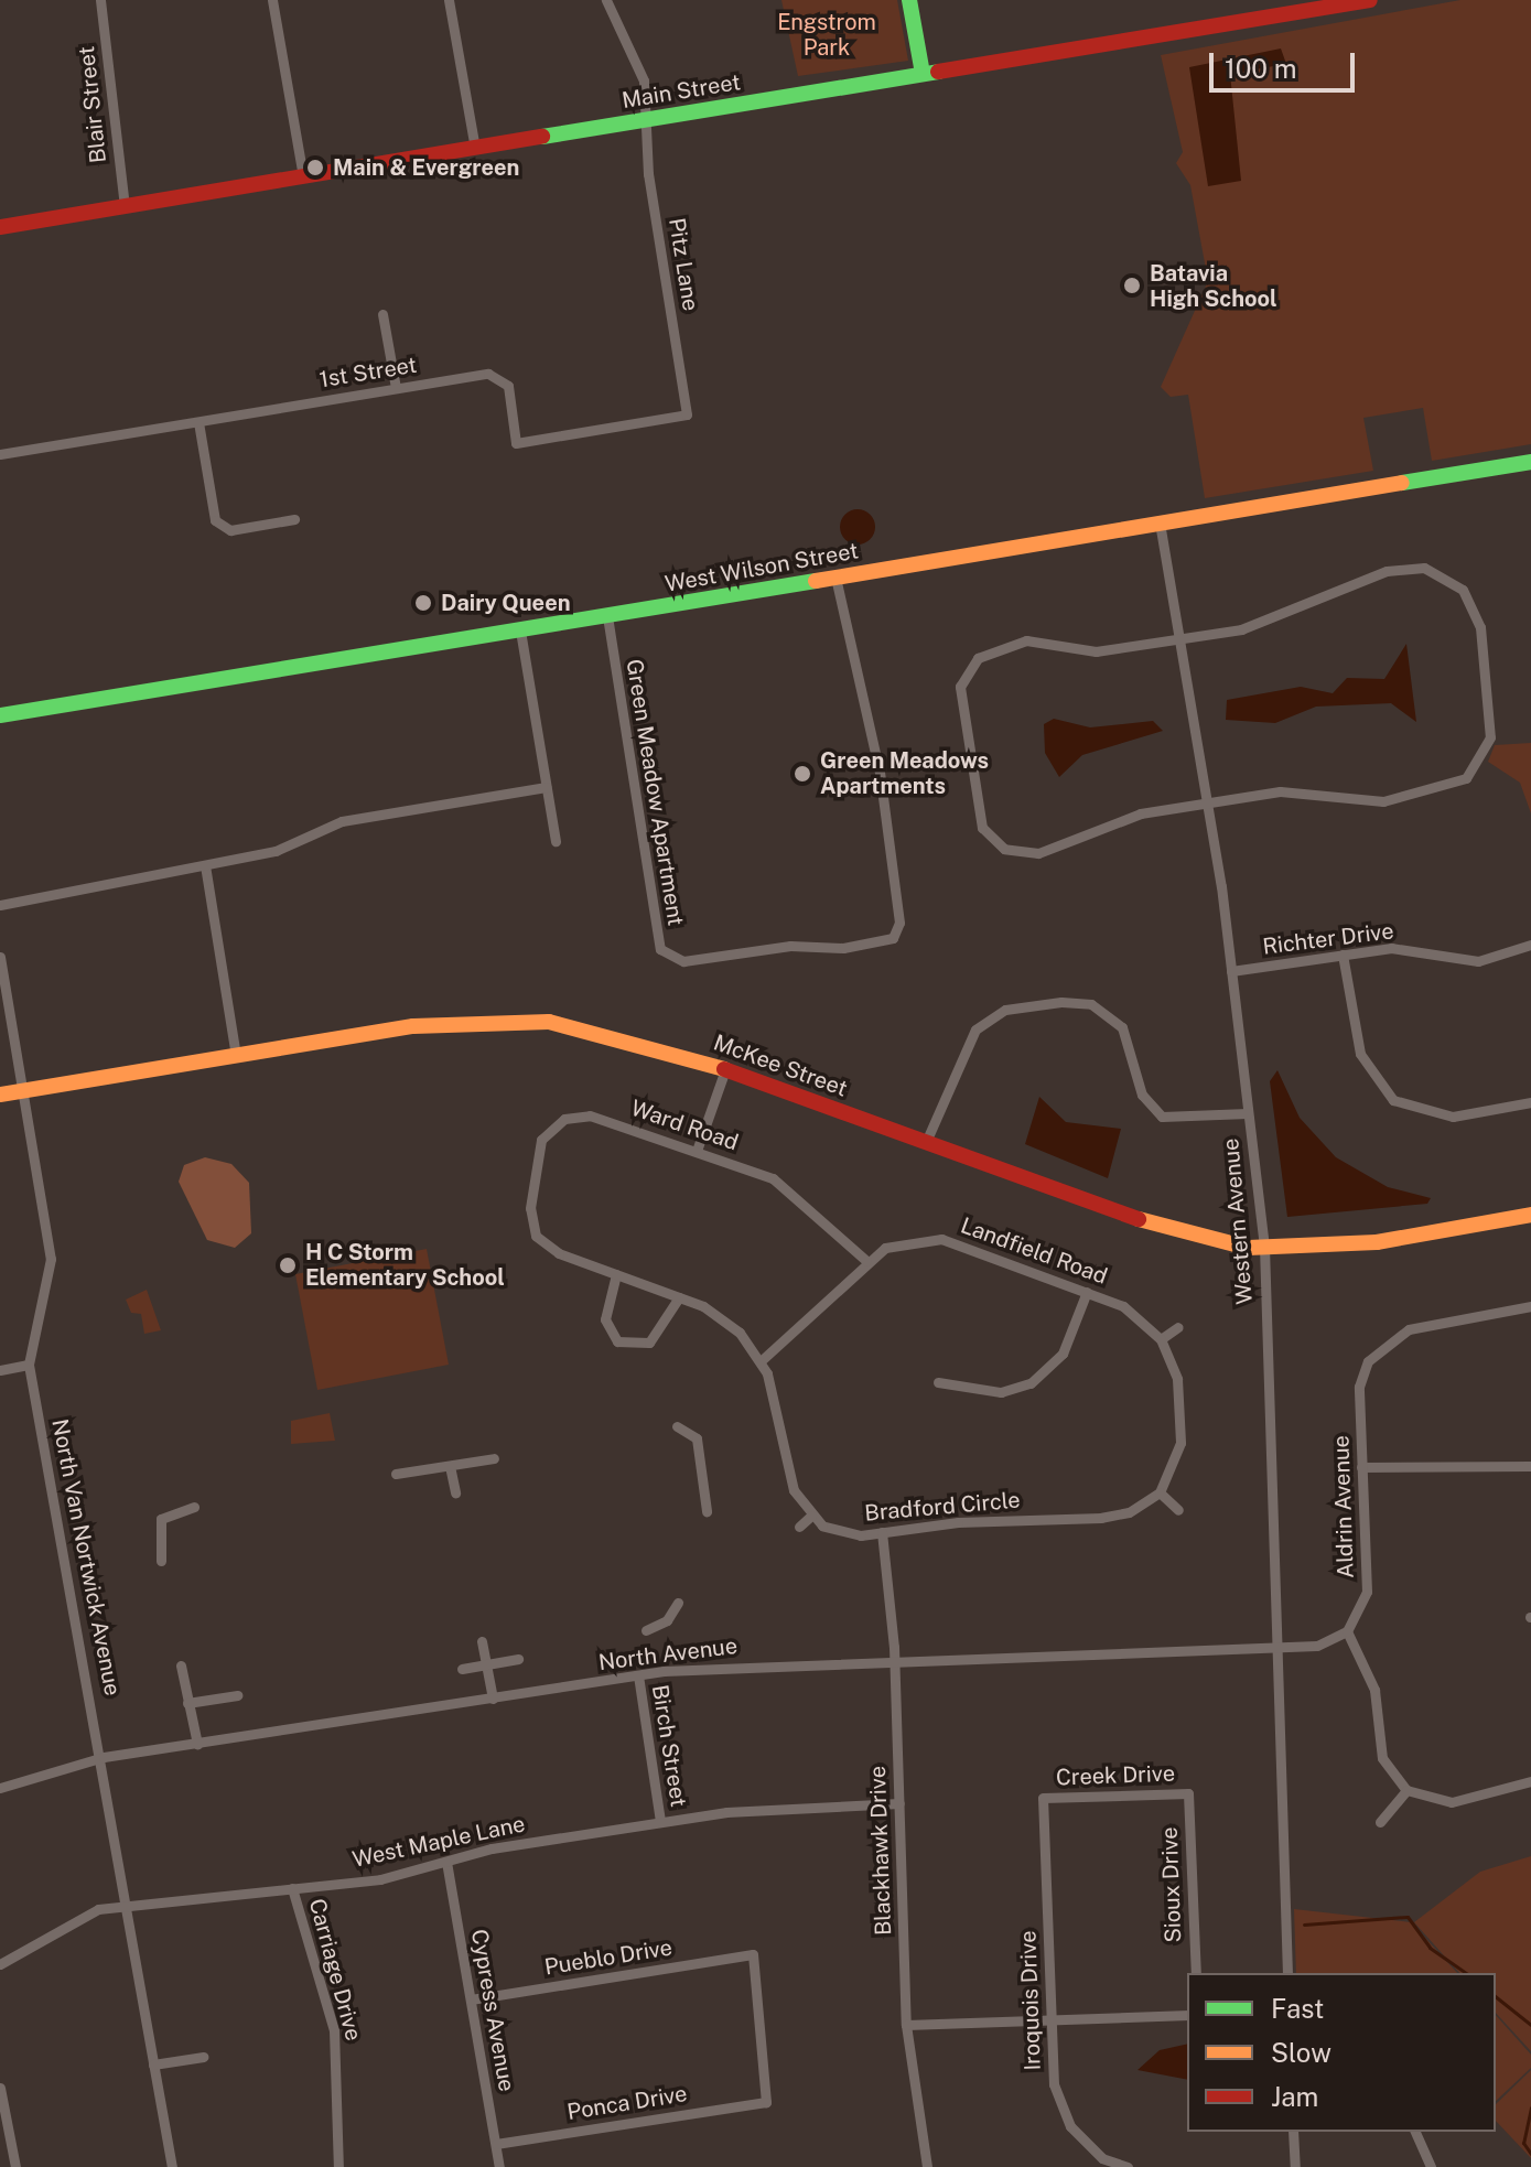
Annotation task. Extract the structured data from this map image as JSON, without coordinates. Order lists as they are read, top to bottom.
{
  "streets": {
    "main road": ["Main Street", "West Wilson Street", "McKee Street"],
    "street": [
      "Blair Street",
      "Pitz Lane",
      "1st Street",
      "Green Meadow Apartment",
      "Richter Drive",
      "Ward Road",
      "Western Avenue",
      "Landfield Road",
      "Bradford Circle",
      "Aldrin Avenue",
      "North Van Nortwick Avenue",
      "North Avenue",
      "Birch Street",
      "Creek Drive",
      "West Maple Lane",
      "Blackhawk Drive",
      "Sioux Drive",
      "Pueblo Drive",
      "Carriage Drive",
      "Iroquois Drive",
      "Cypress Avenue",
      "Ponca Drive"
    ]
  },
  "crossings": [
    ["Main Street", "Blair Street"],
    ["Main Street", "Pitz Lane"],
    ["Pitz Lane", "1st Street"],
    ["West Wilson Street", "Green Meadow Apartment"],
    ["West Wilson Street", "Western Avenue"],
    ["Richter Drive", "Western Avenue"],
    ["McKee Street", "Western Avenue"],
    ["McKee Street", "North Van Nortwick Avenue"],
    ["Ward Road", "Landfield Road"],
    ["Western Avenue", "North Avenue"],
    ["Landfield Road", "Bradford Circle"],
    ["Bradford Circle", "Blackhawk Drive"],
    ["Aldrin Avenue", "North Avenue"],
    ["North Van Nortwick Avenue", "North Avenue"],
    ["North Van Nortwick Avenue", "West Maple Lane"],
    ["North Avenue", "Birch Street"],
    ["North Avenue", "Blackhawk Drive"],
    ["Birch Street", "West Maple Lane"],
    ["Creek Drive", "Sioux Drive"],
    ["Creek Drive", "Iroquois Drive"],
    ["West Maple Lane", "Blackhawk Drive"],
    ["West Maple Lane", "Carriage Drive"],
    ["West Maple Lane", "Cypress Avenue"],
    ["Pueblo Drive", "Cypress Avenue"],
    ["Pueblo Drive", "Ponca Drive"],
    ["Cypress Avenue", "Ponca Drive"]
  ],
  "parks": ["Engstrom Park"],
  "places": [
    "Main & Evergreen",
    "Batavia High School",
    "Dairy Queen",
    "Green Meadows Apartments",
    "H C Storm Elementary School"
  ],
  "legend": ["Fast", "Slow", "Jam"],
  "scale_bar": "100 m"
}
